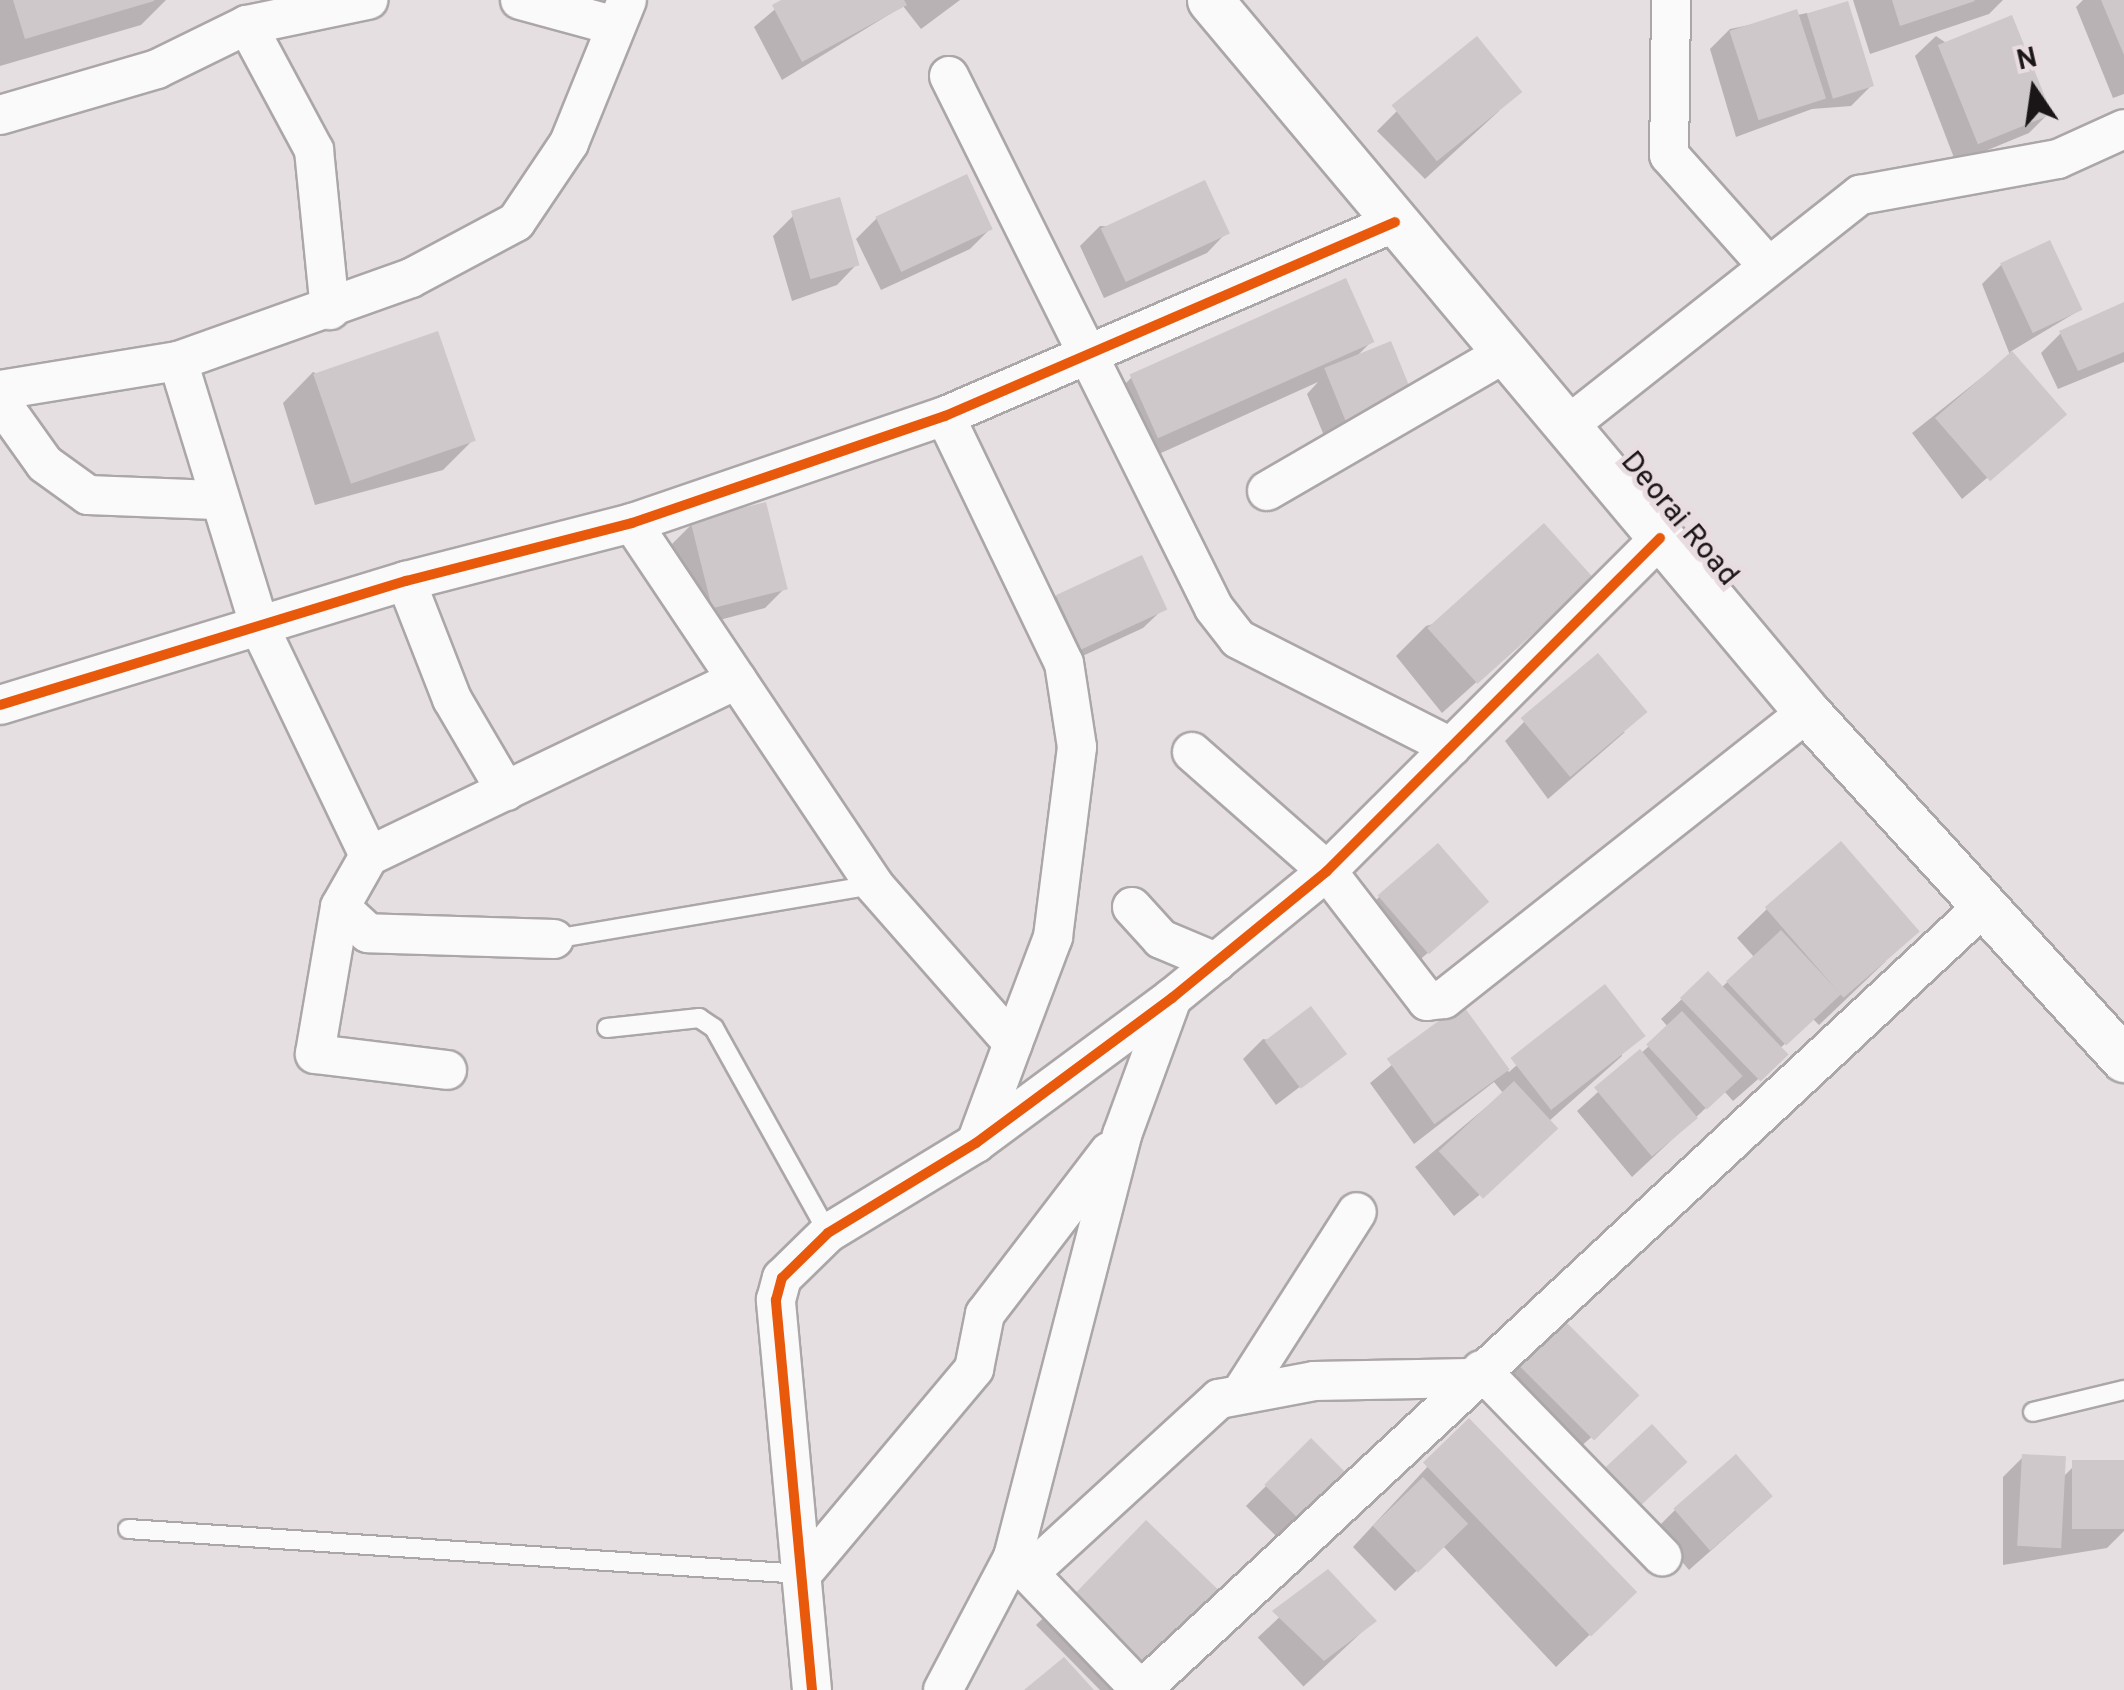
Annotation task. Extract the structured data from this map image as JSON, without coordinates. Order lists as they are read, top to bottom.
{
  "streets": {
    "street": ["Deorai Road"]
  },
  "north": "top"
}
